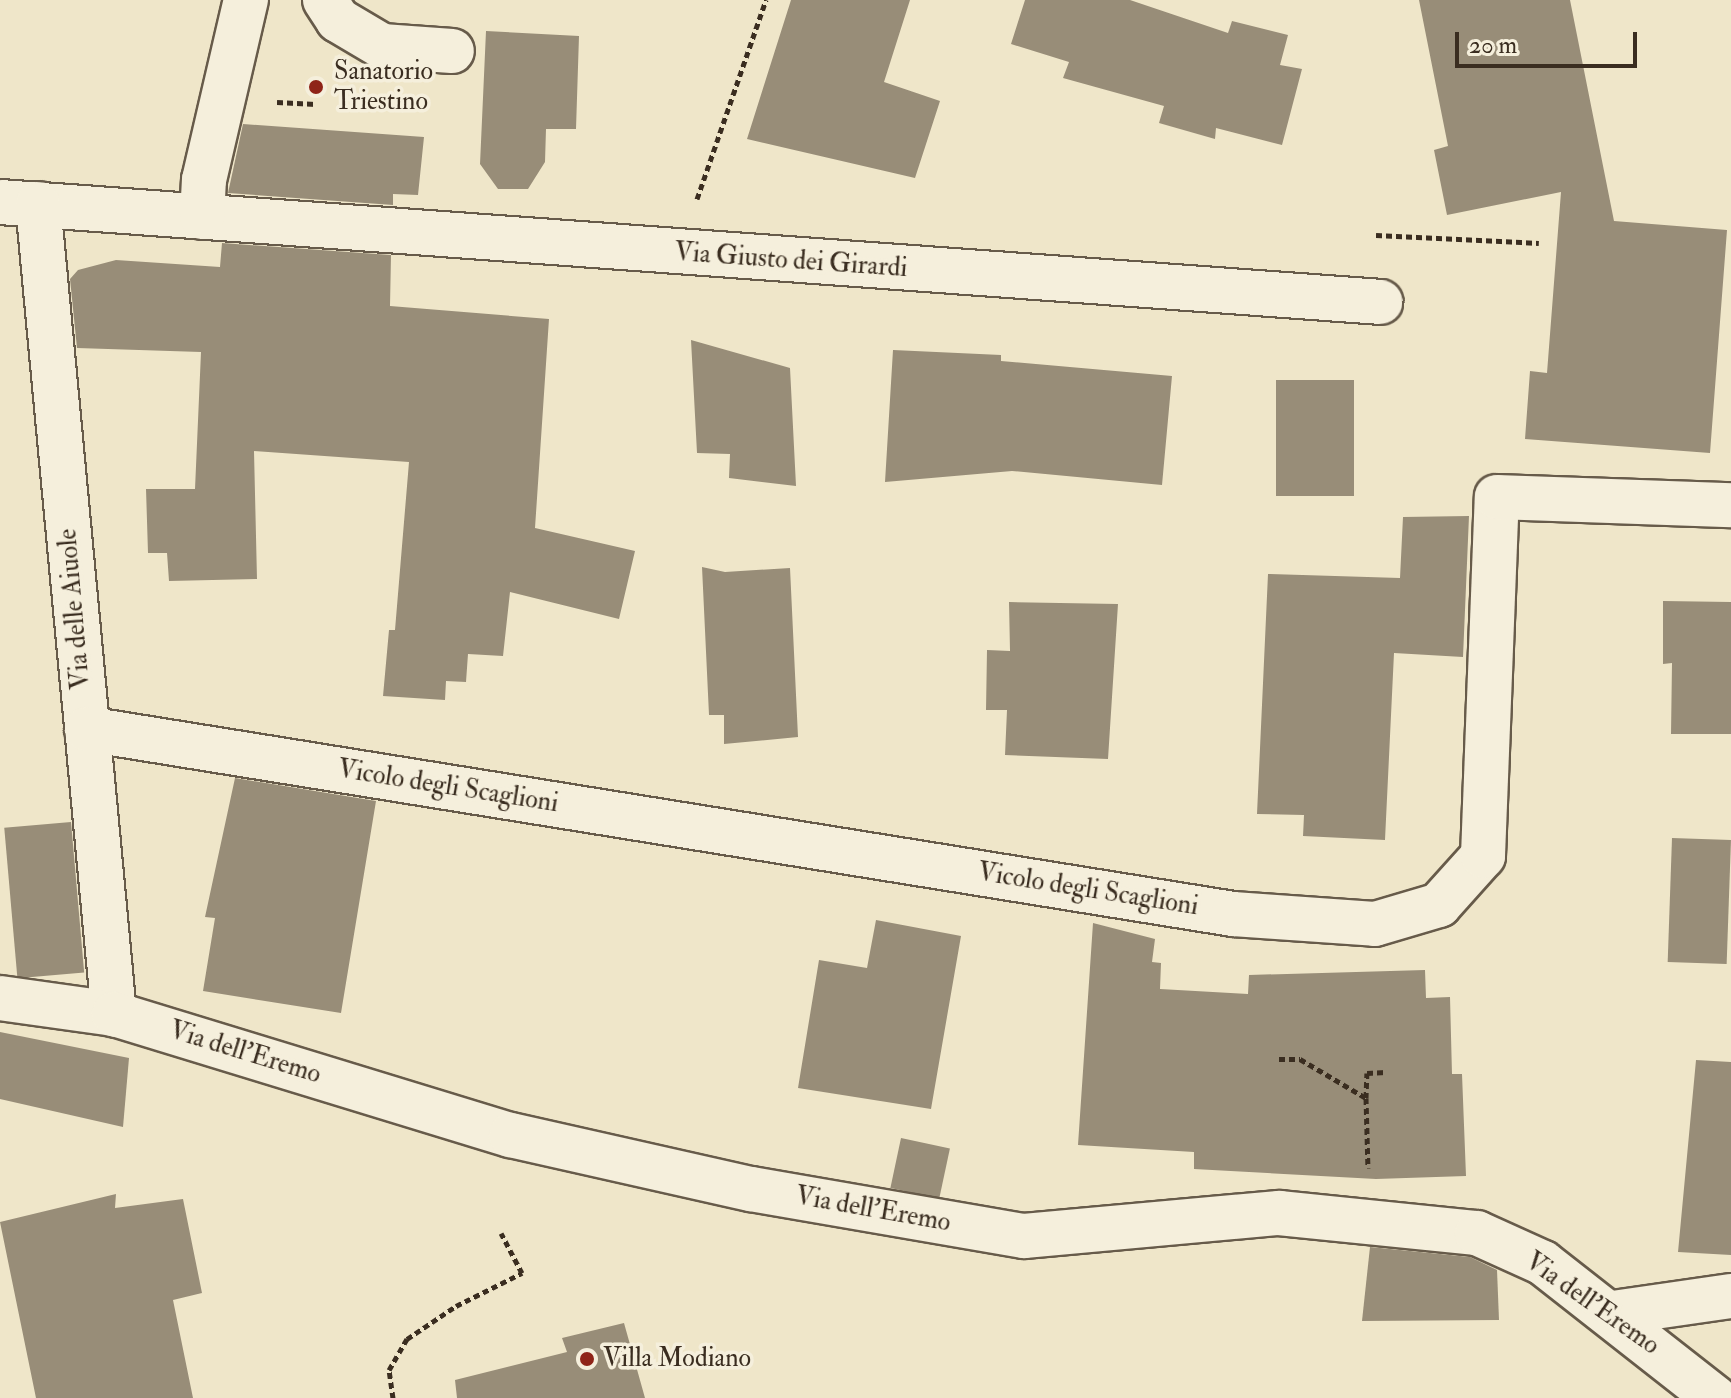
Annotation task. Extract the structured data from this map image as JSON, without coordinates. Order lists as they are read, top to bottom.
{
  "streets": {
    "street": [
      "Via Giusto dei Girardi",
      "Via delle Aiuole",
      "Vicolo degli Scaglioni",
      "Via dell'Eremo"
    ]
  },
  "crossings": [
    ["Via Giusto dei Girardi", "Via delle Aiuole"],
    ["Via delle Aiuole", "Vicolo degli Scaglioni"],
    ["Via delle Aiuole", "Via dell'Eremo"]
  ],
  "places": ["Sanatorio Triestino", "Villa Modiano"],
  "scale_bar": "20 m"
}
